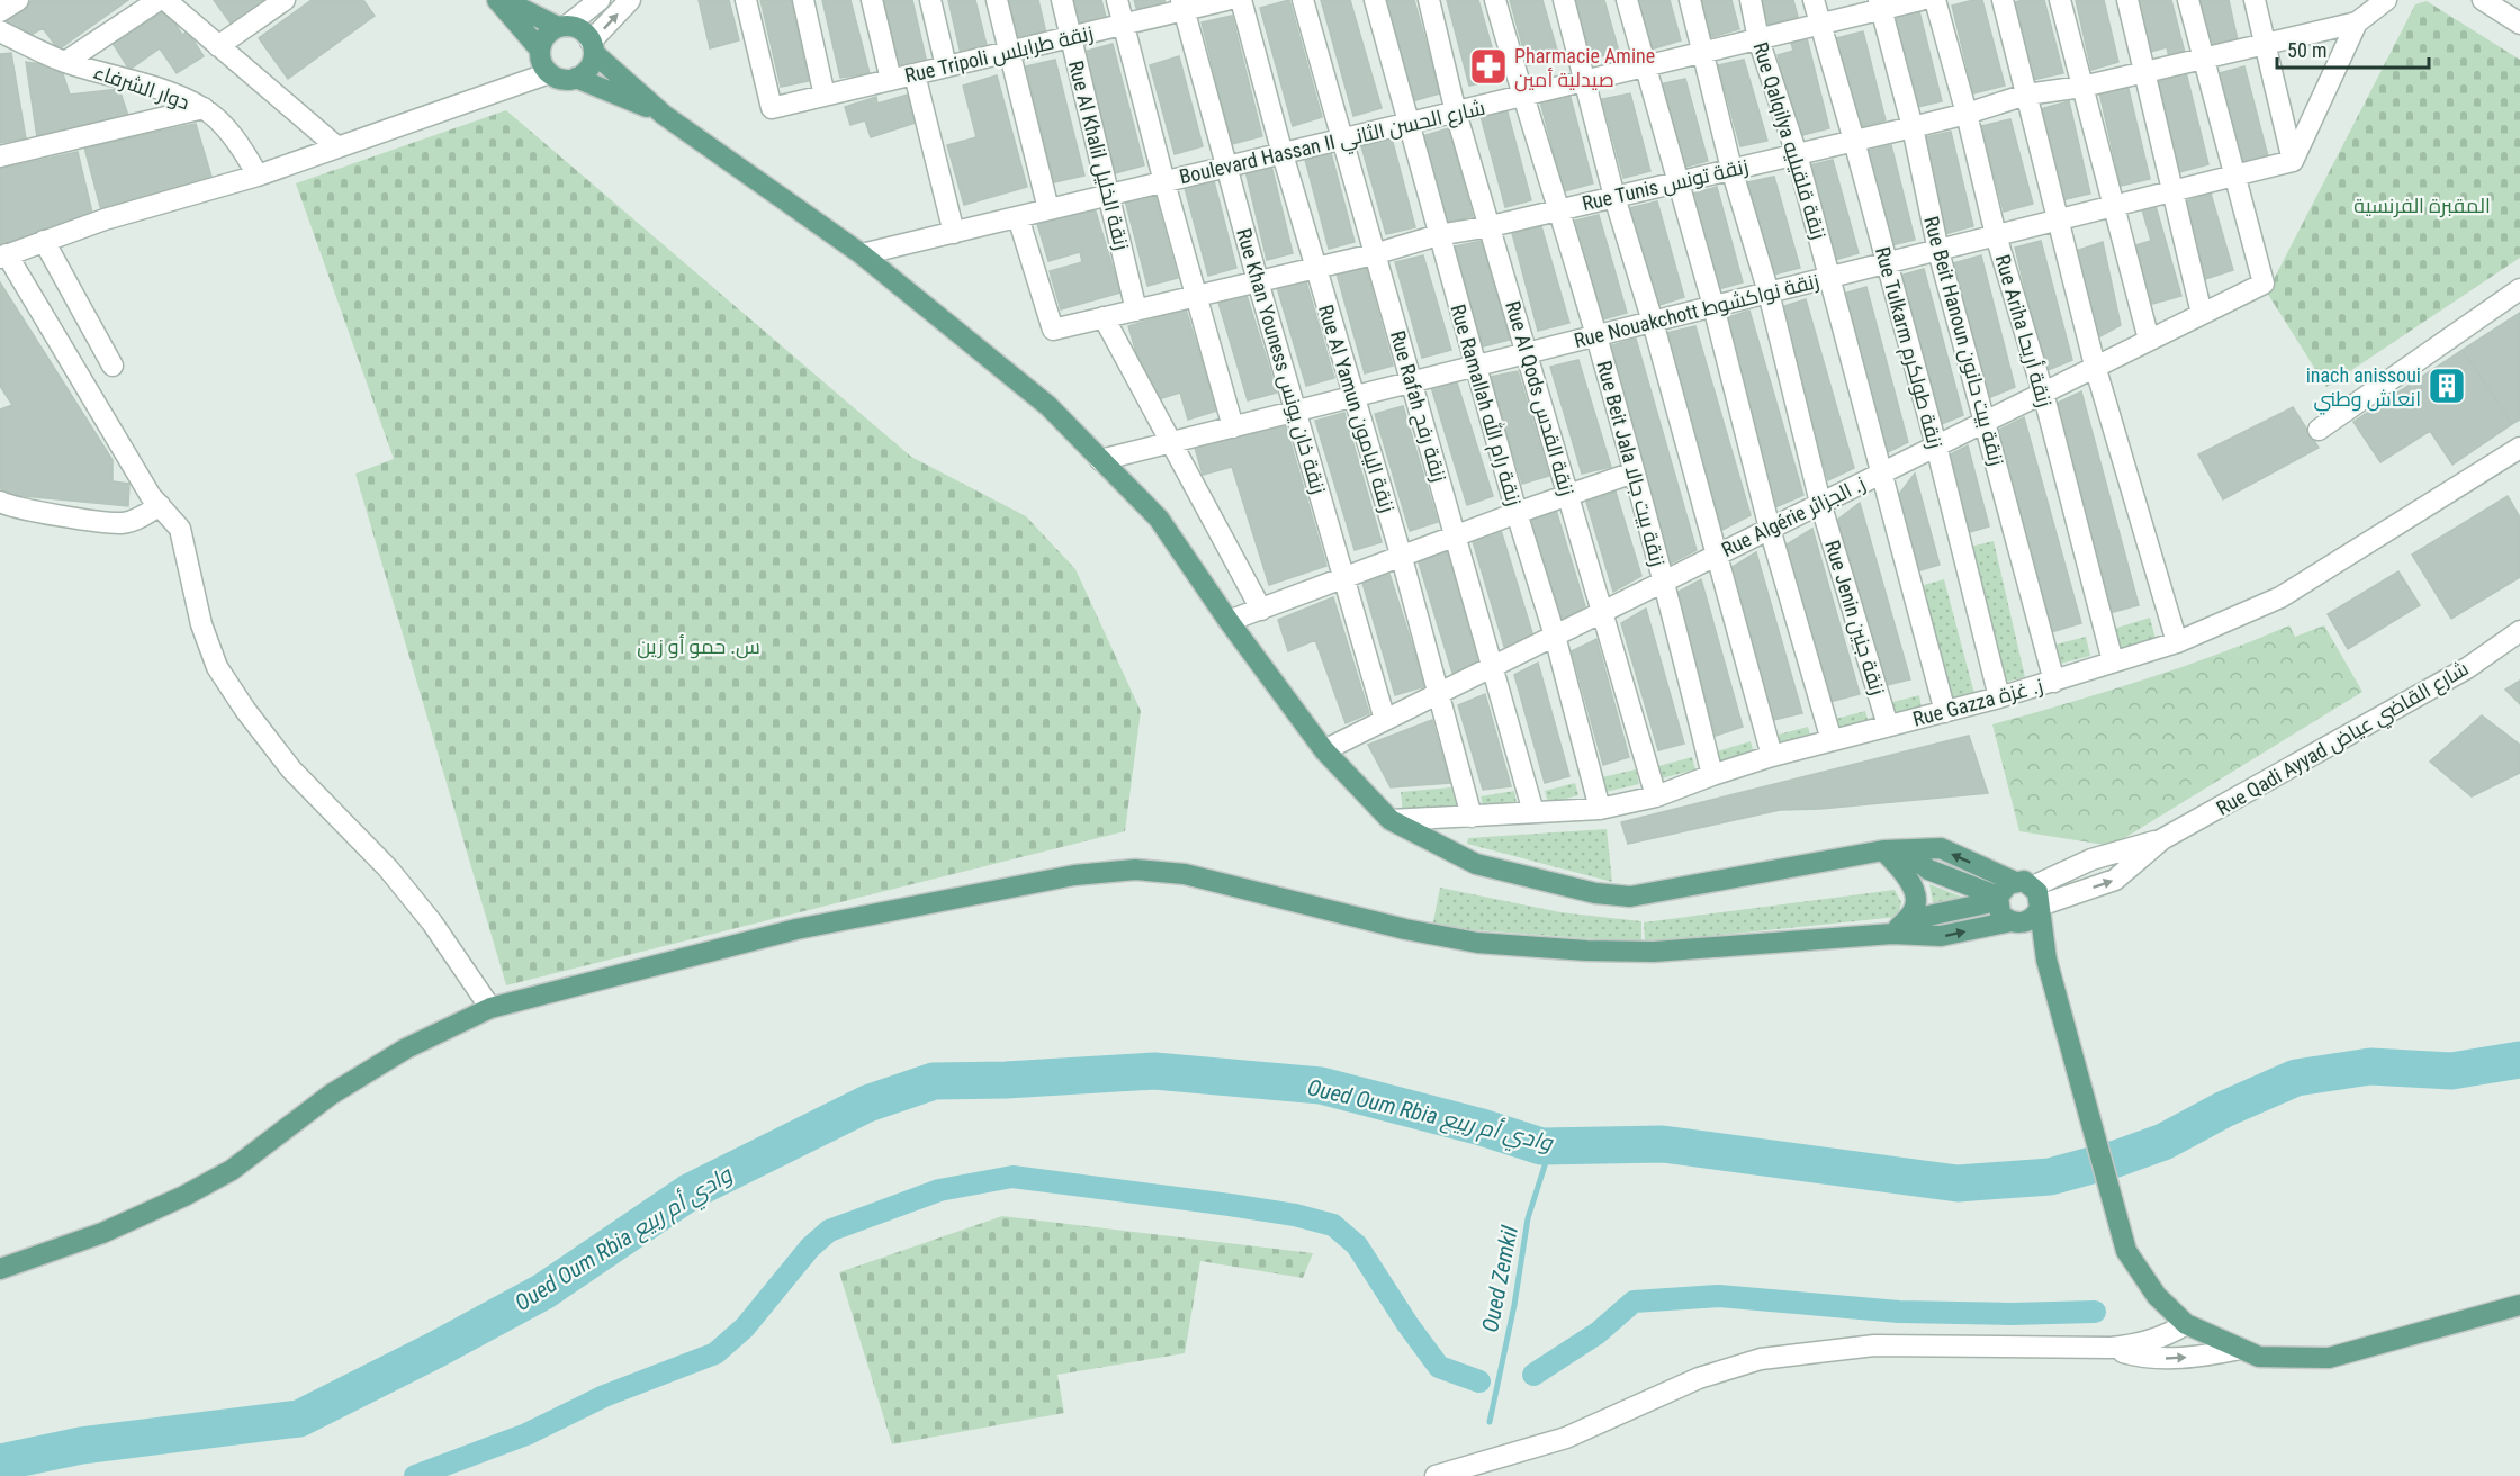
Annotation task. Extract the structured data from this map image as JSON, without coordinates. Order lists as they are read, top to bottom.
{
  "streets": {
    "street": [
      "Rue Tripoli زنقة طرابلس",
      "دوار الشرفاء",
      "Rue Qalqilya زنقة قلقيليه",
      "Boulevard Hassan II شارع الحسن الثاني",
      "Rue Al Khalil زنقة الخليل",
      "Rue Tunis زنقة تونس",
      "Rue Nouakchott زنقة نواكشوط",
      "Rue Ariha زنقة أريحا",
      "Rue Beit Hanoun زنقة بيت حانون",
      "Rue Tulkarm زنقة طولكرم",
      "Rue Khan Youness زنقة خان يونس",
      "Rue Al Qods زنقة القدس",
      "Rue Ramallah زنقة رام الله",
      "Rue Rafah زنقة رفح",
      "Rue Al Yamun زنقة اليامون",
      "Rue Beit Jala زنقة بيت جالا",
      "Rue Algérie ز. الجزائر",
      "Rue Jenin زنقة جنين",
      "Rue Gazza ز. غزة",
      "Rue Qadi Ayyad شارع القاضي عياض"
    ]
  },
  "crossings": [
    ["Rue Tripoli زنقة طرابلس", "Rue Al Khalil زنقة الخليل"],
    ["Rue Tripoli زنقة طرابلس", "Rue Khan Youness زنقة خان يونس"],
    ["Rue Qalqilya زنقة قلقيليه", "Boulevard Hassan II شارع الحسن الثاني"],
    ["Rue Qalqilya زنقة قلقيليه", "Rue Tunis زنقة تونس"],
    ["Rue Qalqilya زنقة قلقيليه", "Rue Nouakchott زنقة نواكشوط"],
    ["Rue Qalqilya زنقة قلقيليه", "Rue Algérie ز. الجزائر"],
    ["Rue Qalqilya زنقة قلقيليه", "Rue Gazza ز. غزة"],
    ["Boulevard Hassan II شارع الحسن الثاني", "Rue Al Khalil زنقة الخليل"],
    ["Boulevard Hassan II شارع الحسن الثاني", "Rue Tunis زنقة تونس"],
    ["Boulevard Hassan II شارع الحسن الثاني", "Rue Beit Hanoun زنقة بيت حانون"],
    ["Boulevard Hassan II شارع الحسن الثاني", "Rue Tulkarm زنقة طولكرم"],
    ["Boulevard Hassan II شارع الحسن الثاني", "Rue Khan Youness زنقة خان يونس"],
    ["Boulevard Hassan II شارع الحسن الثاني", "Rue Al Qods زنقة القدس"],
    ["Boulevard Hassan II شارع الحسن الثاني", "Rue Ramallah زنقة رام الله"],
    ["Boulevard Hassan II شارع الحسن الثاني", "Rue Rafah زنقة رفح"],
    ["Boulevard Hassan II شارع الحسن الثاني", "Rue Al Yamun زنقة اليامون"],
    ["Boulevard Hassan II شارع الحسن الثاني", "Rue Beit Jala زنقة بيت جالا"],
    ["Boulevard Hassan II شارع الحسن الثاني", "Rue Jenin زنقة جنين"],
    ["Rue Al Khalil زنقة الخليل", "Rue Tunis زنقة تونس"],
    ["Rue Tunis زنقة تونس", "Rue Ariha زنقة أريحا"],
    ["Rue Tunis زنقة تونس", "Rue Beit Hanoun زنقة بيت حانون"],
    ["Rue Tunis زنقة تونس", "Rue Tulkarm زنقة طولكرم"],
    ["Rue Tunis زنقة تونس", "Rue Khan Youness زنقة خان يونس"],
    ["Rue Tunis زنقة تونس", "Rue Al Qods زنقة القدس"],
    ["Rue Tunis زنقة تونس", "Rue Ramallah زنقة رام الله"],
    ["Rue Tunis زنقة تونس", "Rue Rafah زنقة رفح"],
    ["Rue Tunis زنقة تونس", "Rue Al Yamun زنقة اليامون"],
    ["Rue Tunis زنقة تونس", "Rue Beit Jala زنقة بيت جالا"],
    ["Rue Tunis زنقة تونس", "Rue Jenin زنقة جنين"],
    ["Rue Nouakchott زنقة نواكشوط", "Rue Ariha زنقة أريحا"],
    ["Rue Nouakchott زنقة نواكشوط", "Rue Beit Hanoun زنقة بيت حانون"],
    ["Rue Nouakchott زنقة نواكشوط", "Rue Tulkarm زنقة طولكرم"],
    ["Rue Nouakchott زنقة نواكشوط", "Rue Khan Youness زنقة خان يونس"],
    ["Rue Nouakchott زنقة نواكشوط", "Rue Al Qods زنقة القدس"],
    ["Rue Nouakchott زنقة نواكشوط", "Rue Ramallah زنقة رام الله"],
    ["Rue Nouakchott زنقة نواكشوط", "Rue Rafah زنقة رفح"],
    ["Rue Nouakchott زنقة نواكشوط", "Rue Al Yamun زنقة اليامون"],
    ["Rue Nouakchott زنقة نواكشوط", "Rue Beit Jala زنقة بيت جالا"],
    ["Rue Nouakchott زنقة نواكشوط", "Rue Algérie ز. الجزائر"],
    ["Rue Nouakchott زنقة نواكشوط", "Rue Jenin زنقة جنين"],
    ["Rue Ariha زنقة أريحا", "Rue Algérie ز. الجزائر"],
    ["Rue Ariha زنقة أريحا", "Rue Gazza ز. غزة"],
    ["Rue Beit Hanoun زنقة بيت حانون", "Rue Algérie ز. الجزائر"],
    ["Rue Beit Hanoun زنقة بيت حانون", "Rue Gazza ز. غزة"],
    ["Rue Tulkarm زنقة طولكرم", "Rue Algérie ز. الجزائر"],
    ["Rue Tulkarm زنقة طولكرم", "Rue Gazza ز. غزة"],
    ["Rue Khan Youness زنقة خان يونس", "Rue Algérie ز. الجزائر"],
    ["Rue Al Qods زنقة القدس", "Rue Algérie ز. الجزائر"],
    ["Rue Al Qods زنقة القدس", "Rue Gazza ز. غزة"],
    ["Rue Ramallah زنقة رام الله", "Rue Algérie ز. الجزائر"],
    ["Rue Ramallah زنقة رام الله", "Rue Gazza ز. غزة"],
    ["Rue Rafah زنقة رفح", "Rue Algérie ز. الجزائر"],
    ["Rue Rafah زنقة رفح", "Rue Gazza ز. غزة"],
    ["Rue Al Yamun زنقة اليامون", "Rue Algérie ز. الجزائر"],
    ["Rue Al Yamun زنقة اليامون", "Rue Gazza ز. غزة"],
    ["Rue Beit Jala زنقة بيت جالا", "Rue Algérie ز. الجزائر"],
    ["Rue Beit Jala زنقة بيت جالا", "Rue Gazza ز. غزة"],
    ["Rue Algérie ز. الجزائر", "Rue Jenin زنقة جنين"],
    ["Rue Jenin زنقة جنين", "Rue Gazza ز. غزة"]
  ],
  "water": ["Oued Oum Rbia وادي أم ربيع", "Oued Zemkil"],
  "parks": ["المقبرة الفرنسية", "س. حمو أو زين"],
  "places": {
    "pharmacy": ["Pharmacie Amine صيدلية أمين"],
    "building": ["inach anissoui انعاش وطني"]
  },
  "scale_bar": "50 m"
}
